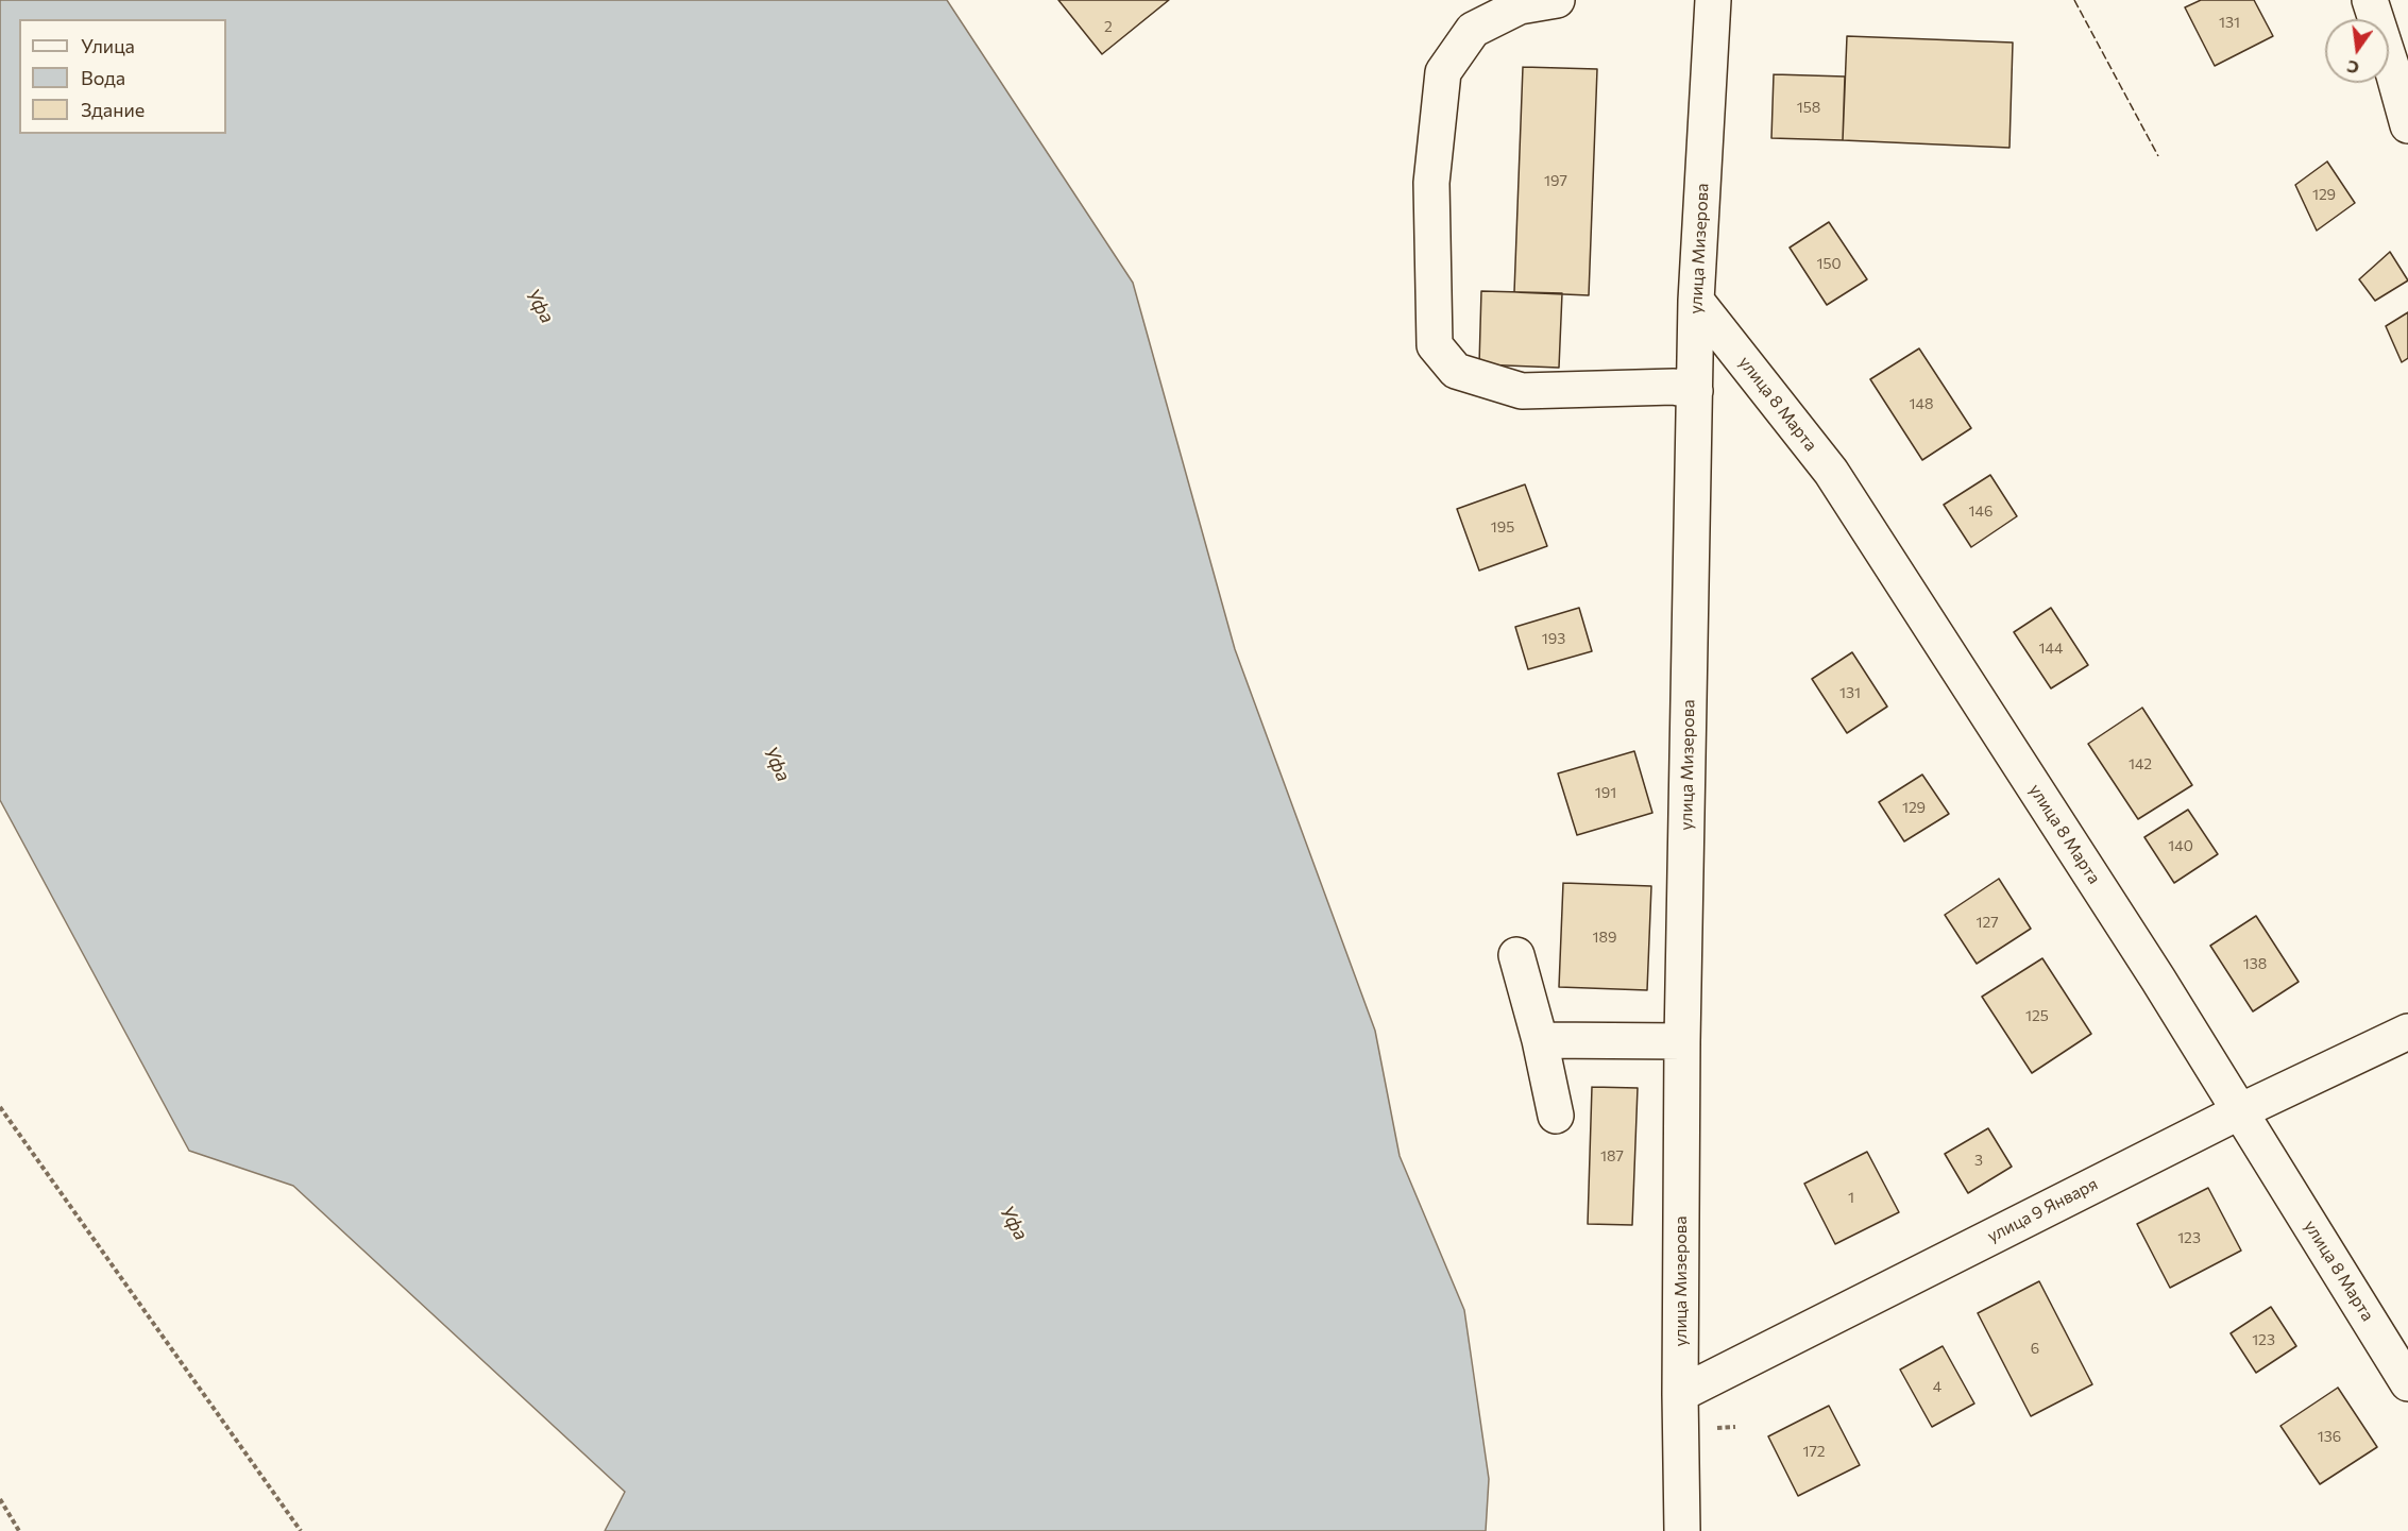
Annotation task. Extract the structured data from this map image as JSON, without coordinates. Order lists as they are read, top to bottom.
{
  "streets": {
    "street": ["улица Мизерова", "улица 8 Марта", "улица 9 Января"]
  },
  "crossings": [
    ["улица Мизерова", "улица 8 Марта"],
    ["улица Мизерова", "улица 9 Января"],
    ["улица 8 Марта", "улица 9 Января"]
  ],
  "water": ["Уфа"],
  "house_numbers": [
    "131",
    "2",
    "158",
    "197",
    "129",
    "150",
    "148",
    "146",
    "195",
    "193",
    "144",
    "131",
    "142",
    "191",
    "129",
    "140",
    "127",
    "189",
    "138",
    "125",
    "187",
    "3",
    "1",
    "123",
    "123",
    "6",
    "4",
    "136",
    "172"
  ],
  "legend": ["Улица", "Вода", "Здание"],
  "north": "bottom"
}
